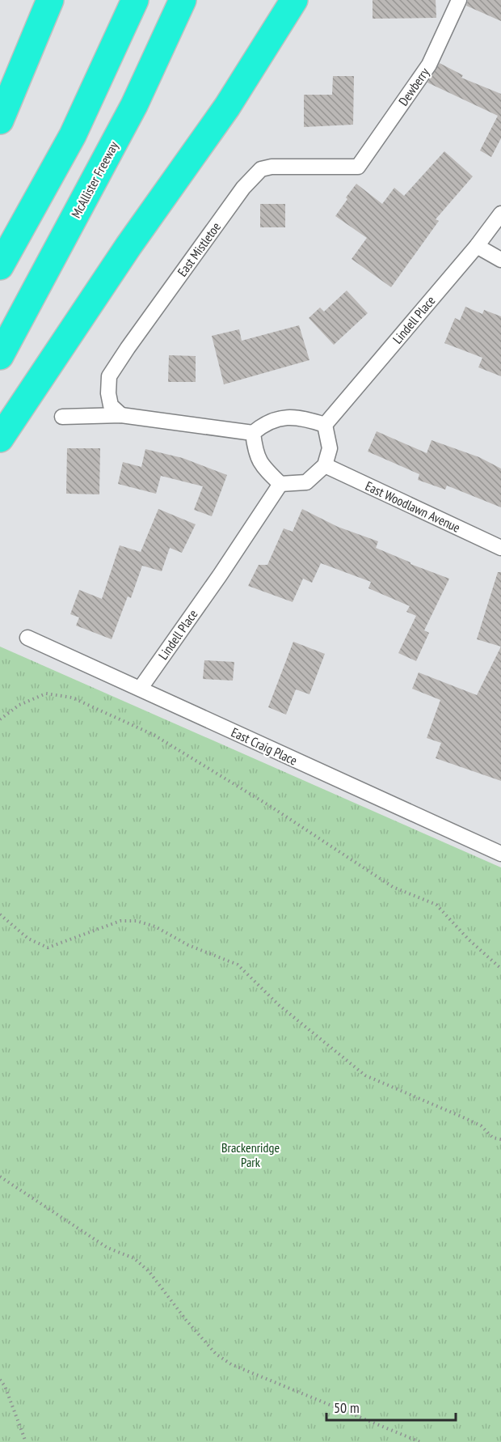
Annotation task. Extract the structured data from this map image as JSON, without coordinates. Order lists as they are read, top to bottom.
{
  "streets": {
    "highway": ["McAllister Freeway"],
    "street": [
      "Dewberry",
      "East Mistletoe",
      "Lindell Place",
      "East Woodlawn Avenue",
      "East Craig Place"
    ]
  },
  "crossings": [
    ["Dewberry", "East Mistletoe"],
    ["Lindell Place", "East Woodlawn Avenue"],
    ["Lindell Place", "East Craig Place"]
  ],
  "parks": ["Brackenridge Park"],
  "scale_bar": "50 m"
}
